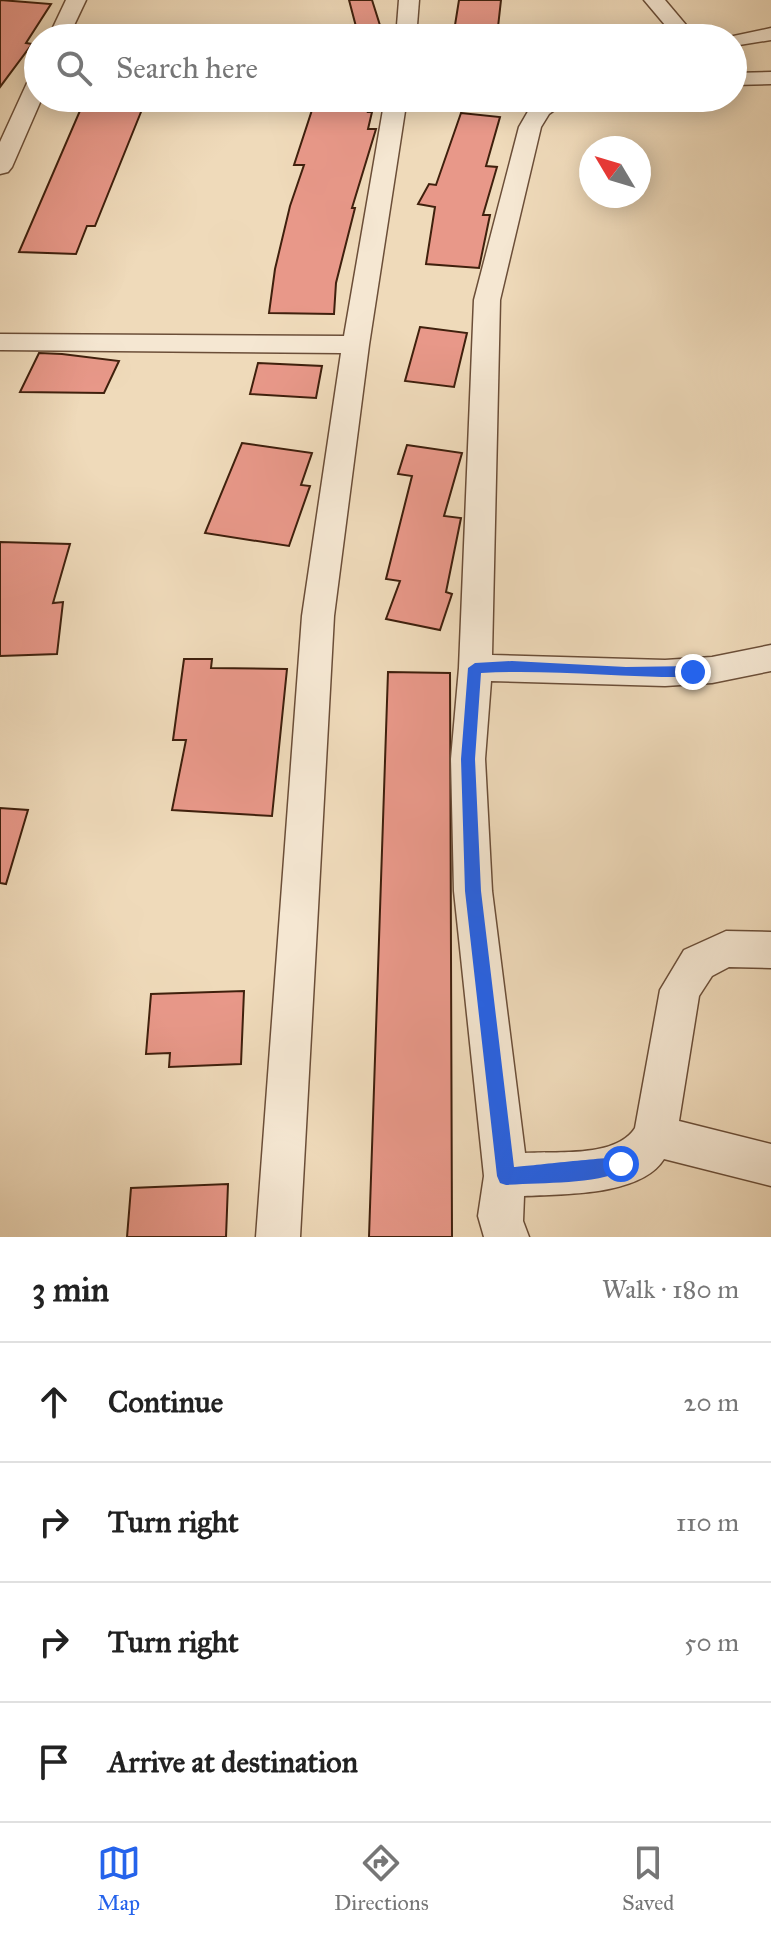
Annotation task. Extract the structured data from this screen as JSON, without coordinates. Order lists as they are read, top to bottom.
{
  "north": "top left",
  "page": {
    "search": "Search here",
    "heading": ["3 min", "Walk · 180 m"],
    "list": [
      ["Continue", "20 m"],
      ["Turn right", "110 m"],
      ["Turn right", "50 m"],
      "Arrive at destination"
    ],
    "nav": ["Map", "Directions", "Saved"]
  }
}
